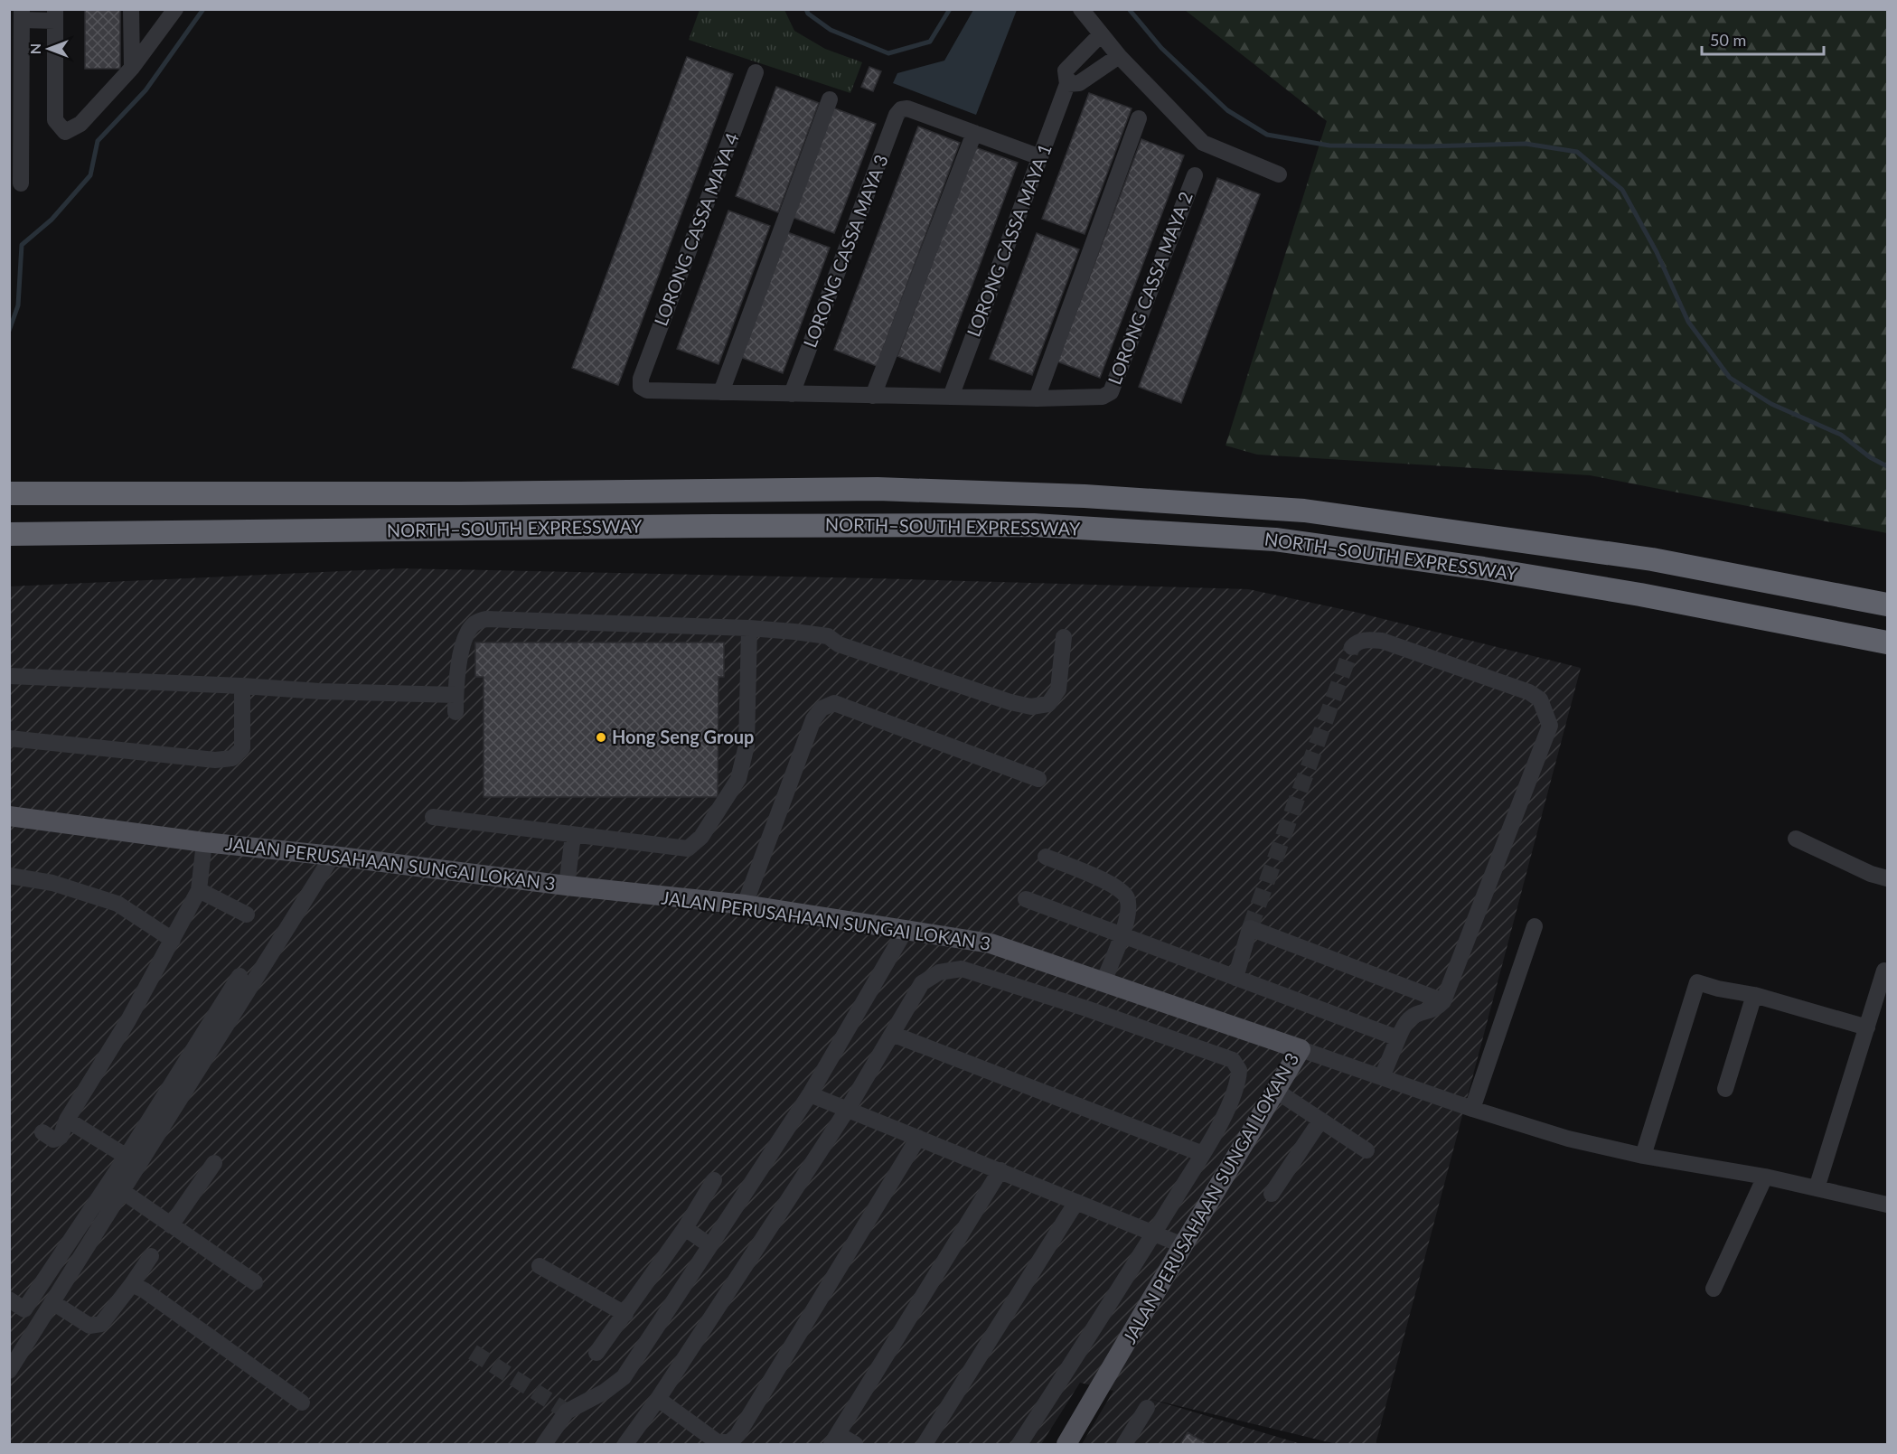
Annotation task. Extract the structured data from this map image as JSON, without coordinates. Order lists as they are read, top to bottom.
{
  "streets": {
    "highway": ["NORTH–SOUTH EXPRESSWAY"],
    "main road": ["JALAN PERUSAHAAN SUNGAI LOKAN 3"],
    "street": [
      "LORONG CASSA MAYA 4",
      "LORONG CASSA MAYA 1",
      "LORONG CASSA MAYA 3",
      "LORONG CASSA MAYA 2"
    ]
  },
  "places": ["Hong Seng Group"],
  "scale_bar": "50 m",
  "north": "left"
}
